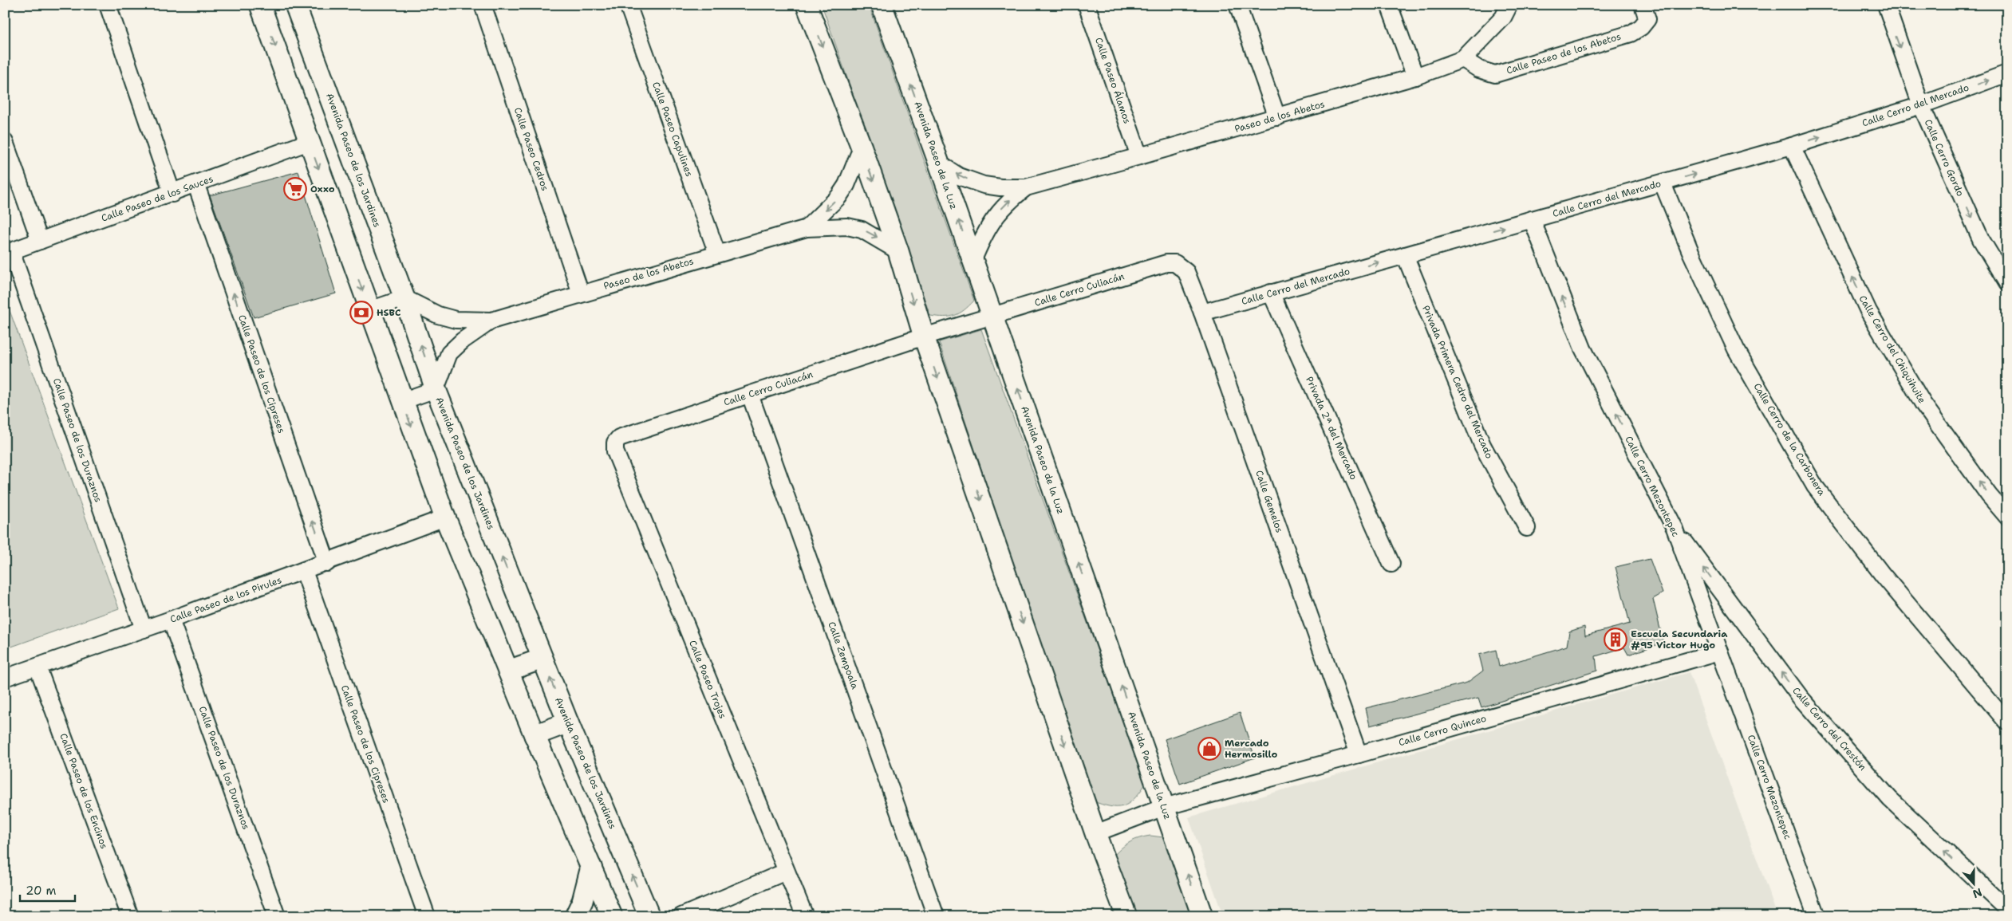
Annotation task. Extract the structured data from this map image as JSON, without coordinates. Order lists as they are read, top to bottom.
{
  "streets": {
    "street": [
      "Calle Paseo de los Abetos",
      "Calle Paseo Álamos",
      "Calle Cerro del Mercado",
      "Paseo de los Abetos",
      "Calle Paseo Capulines",
      "Calle Paseo Cedros",
      "Avenida Paseo de la Luz",
      "Calle Cerro Gordo",
      "Avenida Paseo de los Jardines",
      "Calle Paseo de los Sauces",
      "Calle Cerro Culiacán",
      "Calle Cerro del Chiquihuite",
      "Calle Paseo de los Cipreses",
      "Privada Primera Cedro del Mercado",
      "Privada 2ª del Mercado",
      "Calle Cerro de la Carbonera",
      "Calle Paseo de los Duraznos",
      "Calle Cerro Mezontepec",
      "Calle Gemelos",
      "Calle Paseo de los Pirules",
      "Calle Zempoala",
      "Calle Paseo Trojes",
      "Calle Cerro del Crestón",
      "Calle Cerro Quinceo",
      "Calle Paseo de los Encinos"
    ]
  },
  "crossings": [
    ["Calle Paseo de los Abetos", "Paseo de los Abetos"],
    ["Calle Paseo Álamos", "Paseo de los Abetos"],
    ["Calle Cerro del Mercado", "Calle Cerro Gordo"],
    ["Calle Cerro del Mercado", "Calle Cerro del Chiquihuite"],
    ["Calle Cerro del Mercado", "Privada Primera Cedro del Mercado"],
    ["Calle Cerro del Mercado", "Privada 2ª del Mercado"],
    ["Calle Cerro del Mercado", "Calle Cerro de la Carbonera"],
    ["Calle Cerro del Mercado", "Calle Cerro Mezontepec"],
    ["Calle Cerro del Mercado", "Calle Gemelos"],
    ["Paseo de los Abetos", "Calle Paseo Capulines"],
    ["Paseo de los Abetos", "Calle Paseo Cedros"],
    ["Paseo de los Abetos", "Avenida Paseo de la Luz"],
    ["Paseo de los Abetos", "Avenida Paseo de los Jardines"],
    ["Avenida Paseo de la Luz", "Calle Cerro Culiacán"],
    ["Avenida Paseo de la Luz", "Calle Cerro Quinceo"],
    ["Calle Paseo de los Sauces", "Calle Paseo de los Cipreses"],
    ["Calle Paseo de los Sauces", "Calle Paseo de los Duraznos"],
    ["Calle Cerro Culiacán", "Calle Gemelos"],
    ["Calle Cerro Culiacán", "Calle Zempoala"],
    ["Calle Cerro Culiacán", "Calle Paseo Trojes"],
    ["Calle Paseo de los Cipreses", "Calle Paseo de los Pirules"],
    ["Calle Paseo de los Duraznos", "Calle Paseo de los Pirules"],
    ["Calle Cerro Mezontepec", "Calle Cerro del Crestón"],
    ["Calle Cerro Mezontepec", "Calle Cerro Quinceo"],
    ["Calle Gemelos", "Calle Cerro Quinceo"],
    ["Calle Paseo de los Pirules", "Calle Paseo de los Encinos"]
  ],
  "one_way": [
    "Calle Cerro del Mercado",
    "Calle Cerro Gordo",
    "Calle Cerro del Chiquihuite",
    "Calle Cerro Mezontepec",
    "Calle Cerro del Crestón"
  ],
  "places": {
    "supermarket": ["Oxxo"],
    "bank": ["HSBC"],
    "building": ["Escuela Secundaria #95 Victor Hugo"],
    "shop": ["Mercado Hermosillo"]
  },
  "scale_bar": "20 m",
  "north": "bottom"
}
